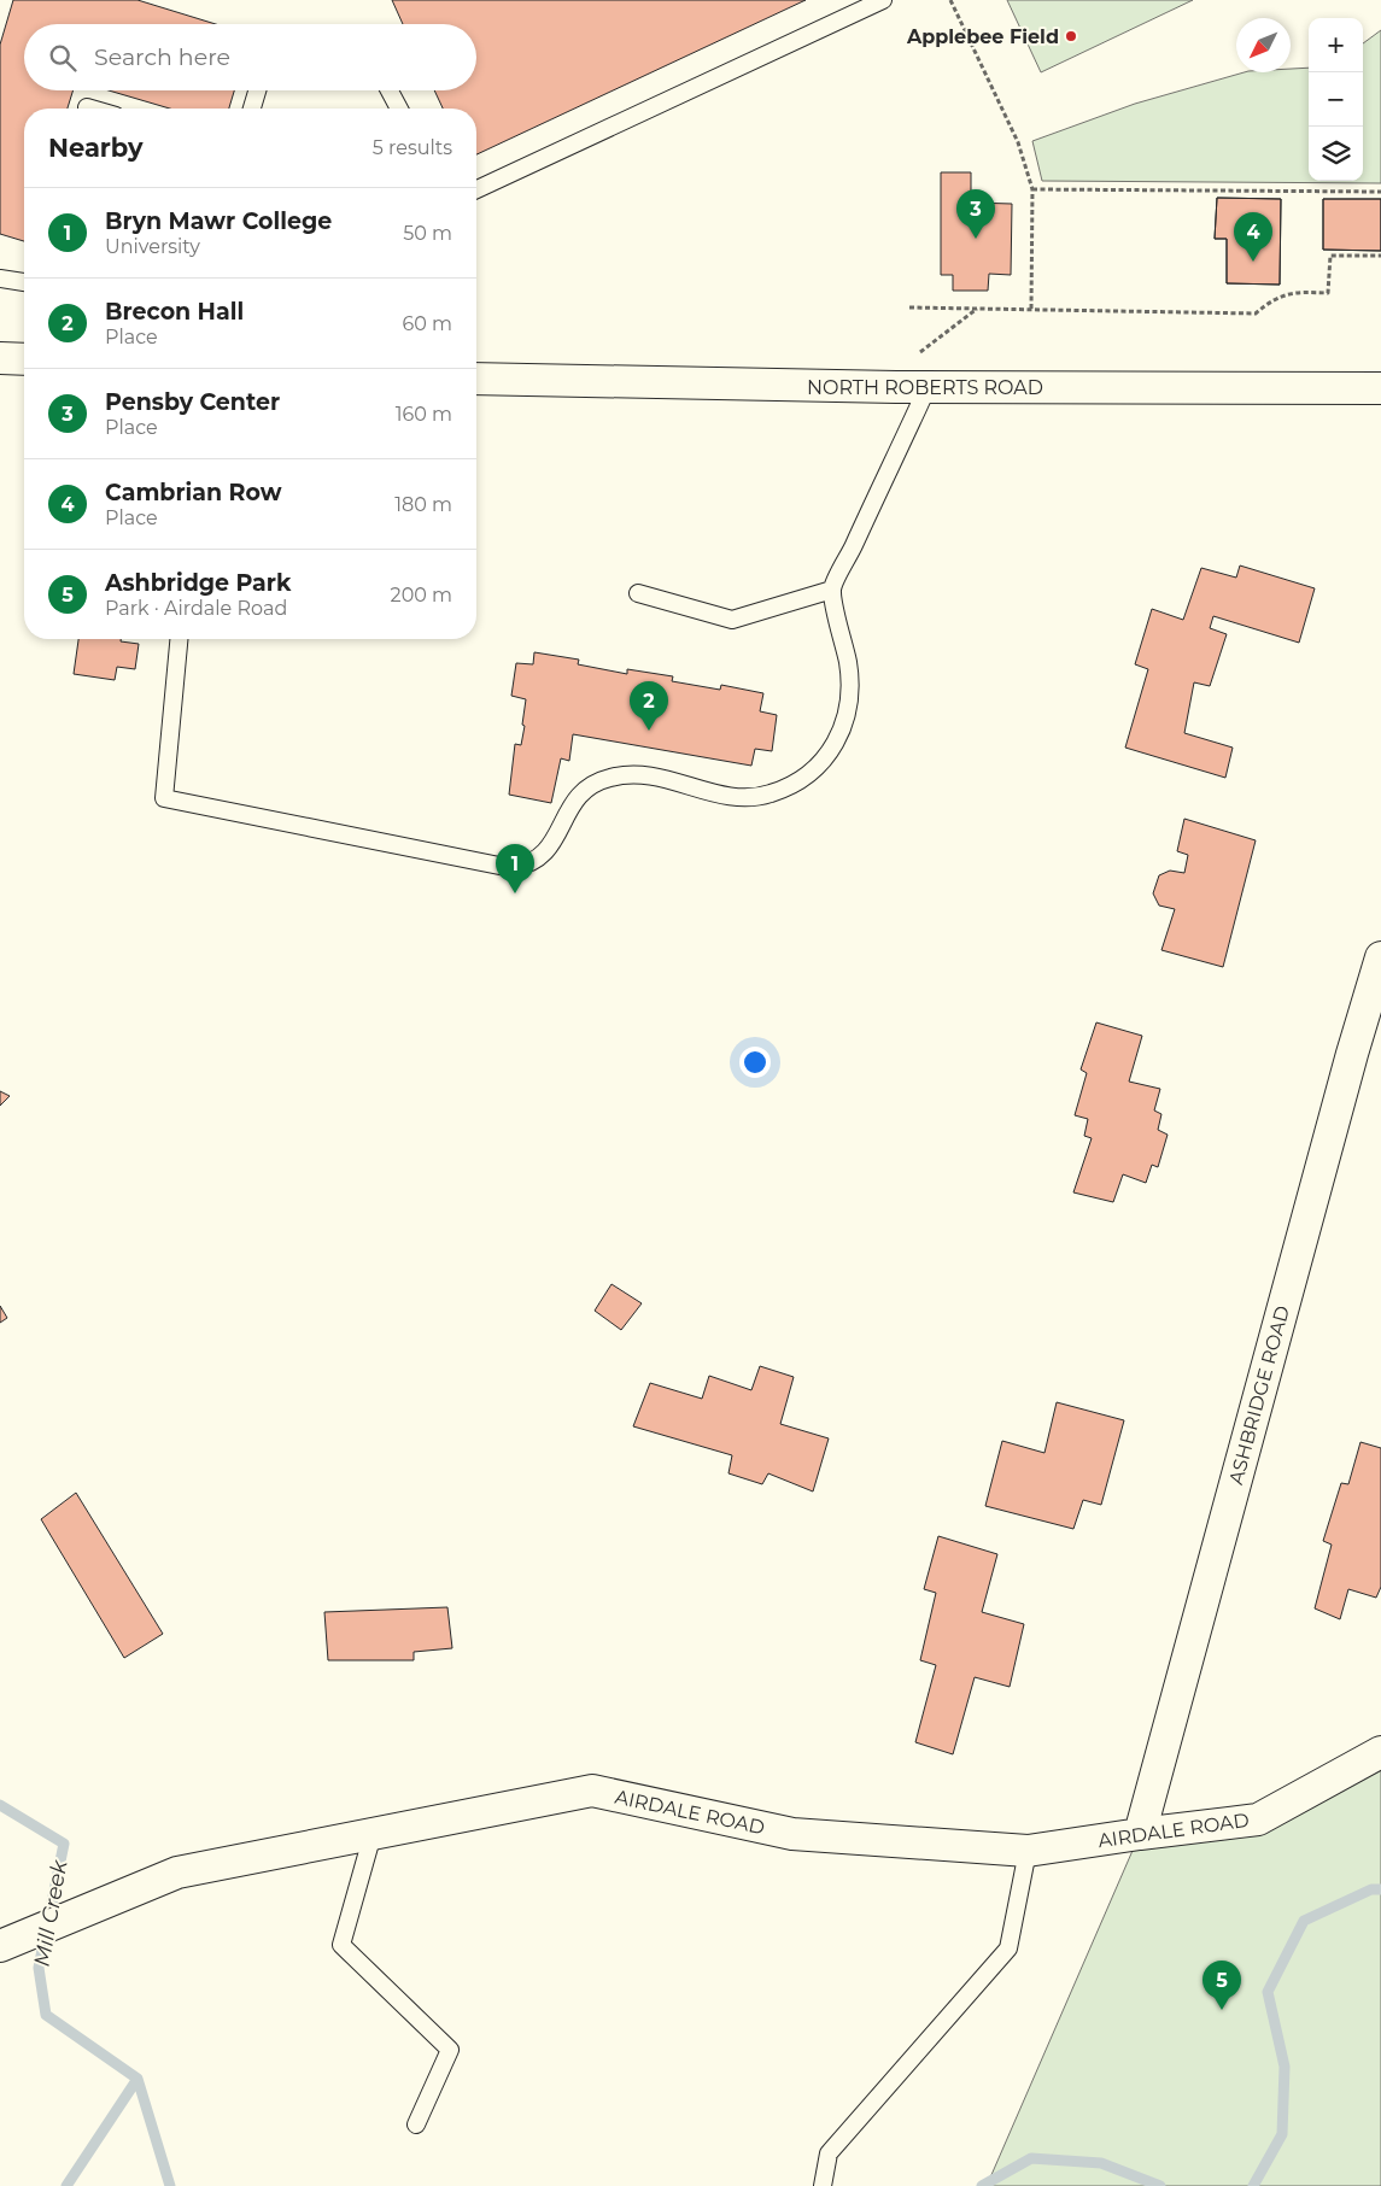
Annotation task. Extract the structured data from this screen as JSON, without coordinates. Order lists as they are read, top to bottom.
{
  "streets": {
    "street": ["NORTH ROBERTS ROAD", "ASHBRIDGE ROAD", "AIRDALE ROAD"]
  },
  "crossings": [
    ["ASHBRIDGE ROAD", "AIRDALE ROAD"]
  ],
  "water": ["Mill Creek"],
  "places": ["Applebee Field"],
  "north": "bottom left",
  "page": {
    "map_buttons": ["+", "−"],
    "search": "Search here",
    "heading": ["Nearby", "5 results"],
    "list": [
      {
        "mark": "1",
        "name": "Bryn Mawr College",
        "note": "University",
        "value": "50 m"
      },
      {
        "mark": "2",
        "name": "Brecon Hall",
        "note": "Place",
        "value": "60 m"
      },
      {
        "mark": "3",
        "name": "Pensby Center",
        "note": "Place",
        "value": "160 m"
      },
      {
        "mark": "4",
        "name": "Cambrian Row",
        "note": "Place",
        "value": "180 m"
      },
      {
        "mark": "5",
        "name": "Ashbridge Park",
        "note": "Park · Airdale Road",
        "value": "200 m"
      }
    ],
    "pins": [
      "3",
      "4",
      "2",
      "1",
      "5"
    ]
  }
}
